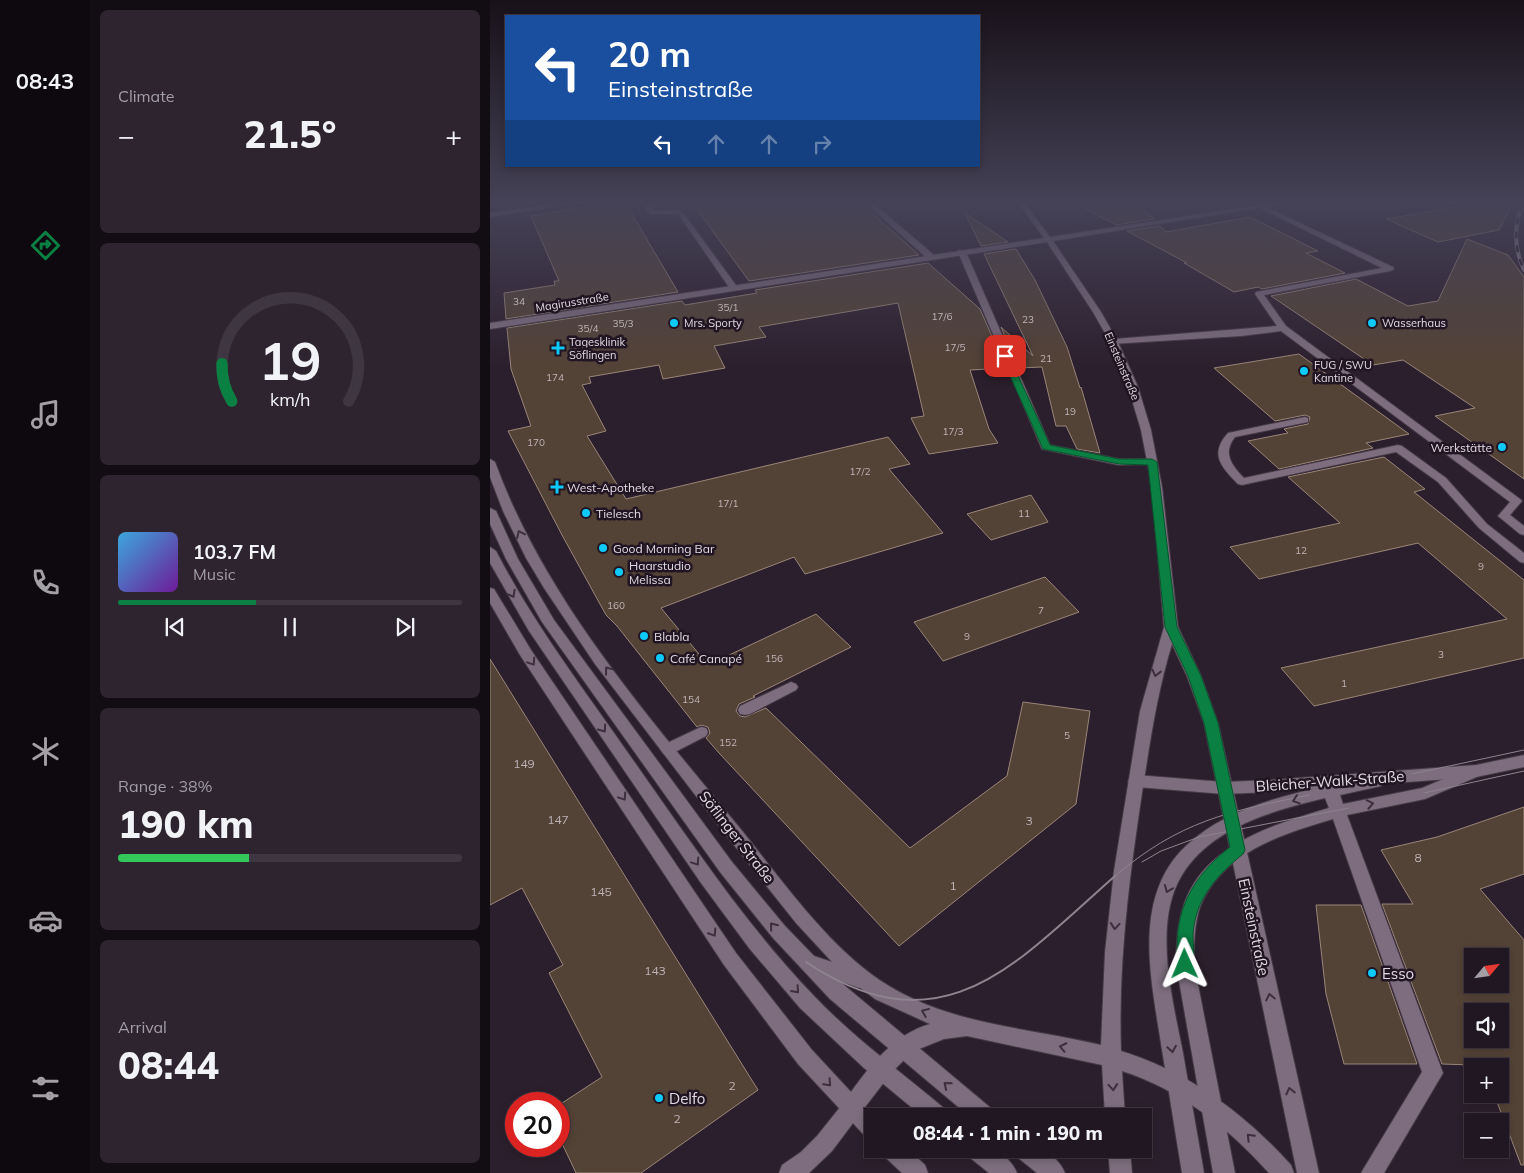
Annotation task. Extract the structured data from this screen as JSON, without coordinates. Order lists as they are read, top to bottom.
{
  "streets": {
    "street": [
      "Magirusstraße",
      "Einsteinstraße",
      "Bleicher-Walk-Straße",
      "Söflinger Straße"
    ]
  },
  "crossings": [
    ["Einsteinstraße", "Bleicher-Walk-Straße"],
    ["Einsteinstraße", "Söflinger Straße"]
  ],
  "places": {
    "other": [
      "Mrs. Sporty",
      "Wasserhaus",
      "FUG / SWU Kantine",
      "Werkstätte",
      "Tielesch",
      "Good Morning Bar",
      "Haarstudio Melissa",
      "Blabla",
      "Café Canapé",
      "Esso",
      "Delfo"
    ],
    "health": ["Tagesklinik Söflingen", "West-Apotheke"]
  },
  "house_numbers": [
    "34",
    "35/1",
    "17/6",
    "23",
    "35/3",
    "35/4",
    "17/5",
    "21",
    "174",
    "19",
    "17/3",
    "170",
    "17/2",
    "17/1",
    "11",
    "12",
    "9",
    "160",
    "7",
    "9",
    "3",
    "156",
    "1",
    "154",
    "5",
    "152",
    "149",
    "147",
    "3",
    "8",
    "1",
    "145",
    "143",
    "2",
    "2"
  ],
  "north": "top right",
  "page": {
    "tabs": "08:43",
    "tile": [
      "Climate",
      ["Range · 38%", "190 km"],
      ["Arrival", "08:44"]
    ],
    "turn": ["20 m", "Einsteinstraße"],
    "heat": ["−", "21.5°", "+"],
    "song": ["103.7 FM", "Music"],
    "map_buttons": ["+", "−"],
    "limit": "20",
    "trip": "08:44 · 1 min · 190 m",
    "gauge": ["19", "km/h"]
  }
}
